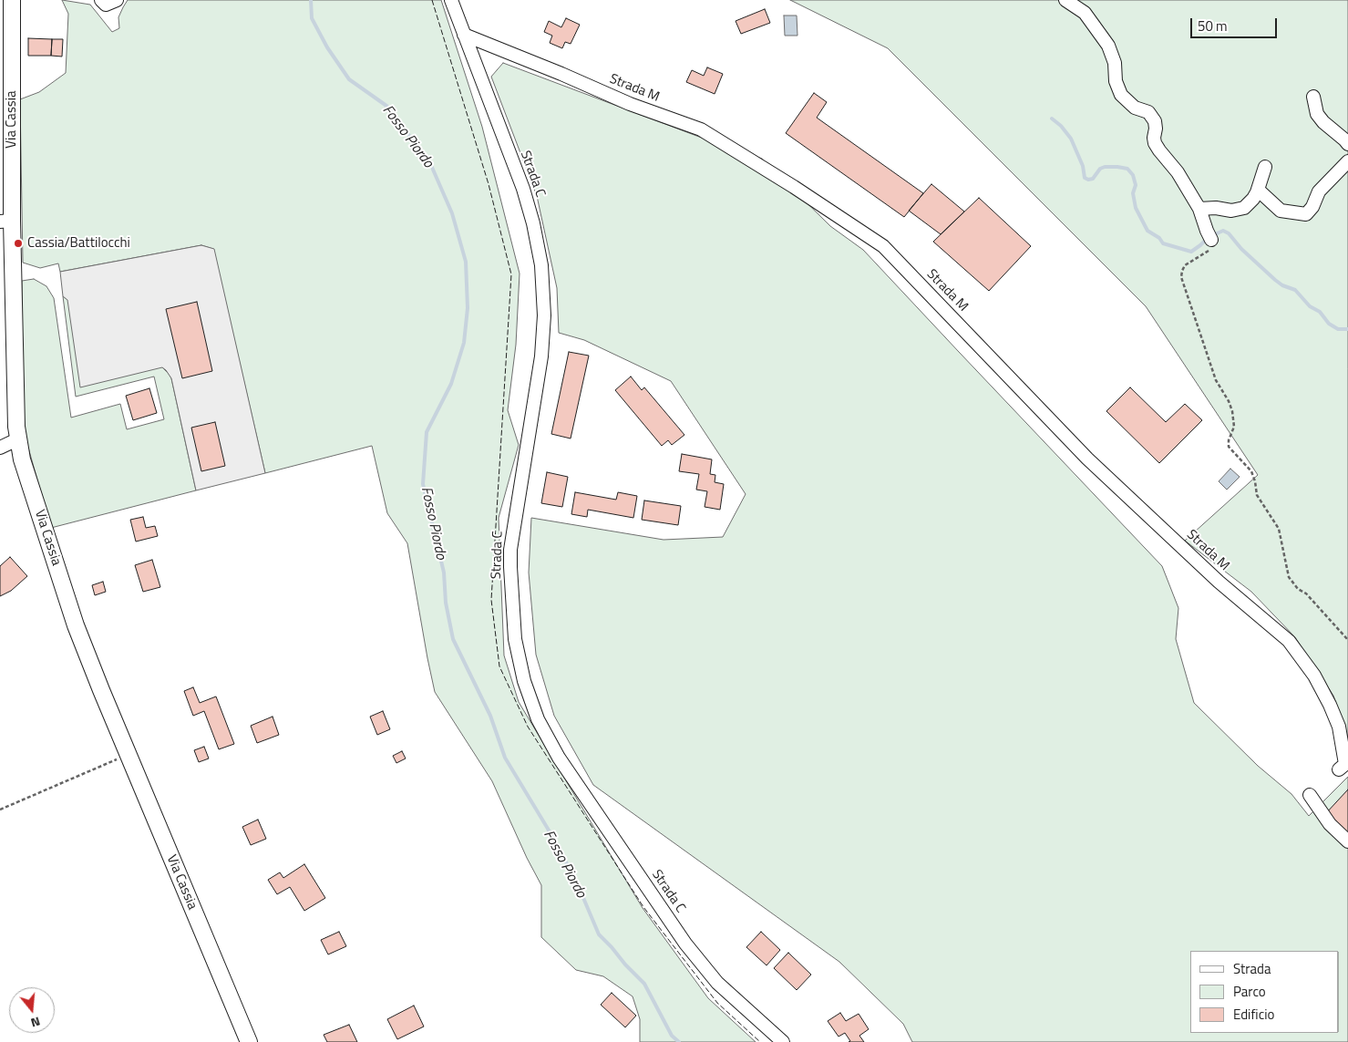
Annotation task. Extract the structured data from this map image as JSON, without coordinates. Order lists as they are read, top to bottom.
{
  "streets": {
    "main road": ["Via Cassia"],
    "street": ["Strada M", "Strada C"]
  },
  "crossings": [
    ["Strada M", "Strada C"]
  ],
  "water": ["Fosso Piordo"],
  "places": ["Cassia/Battilocchi"],
  "legend": ["Strada", "Parco", "Edificio"],
  "scale_bar": "50 m",
  "north": "bottom"
}
